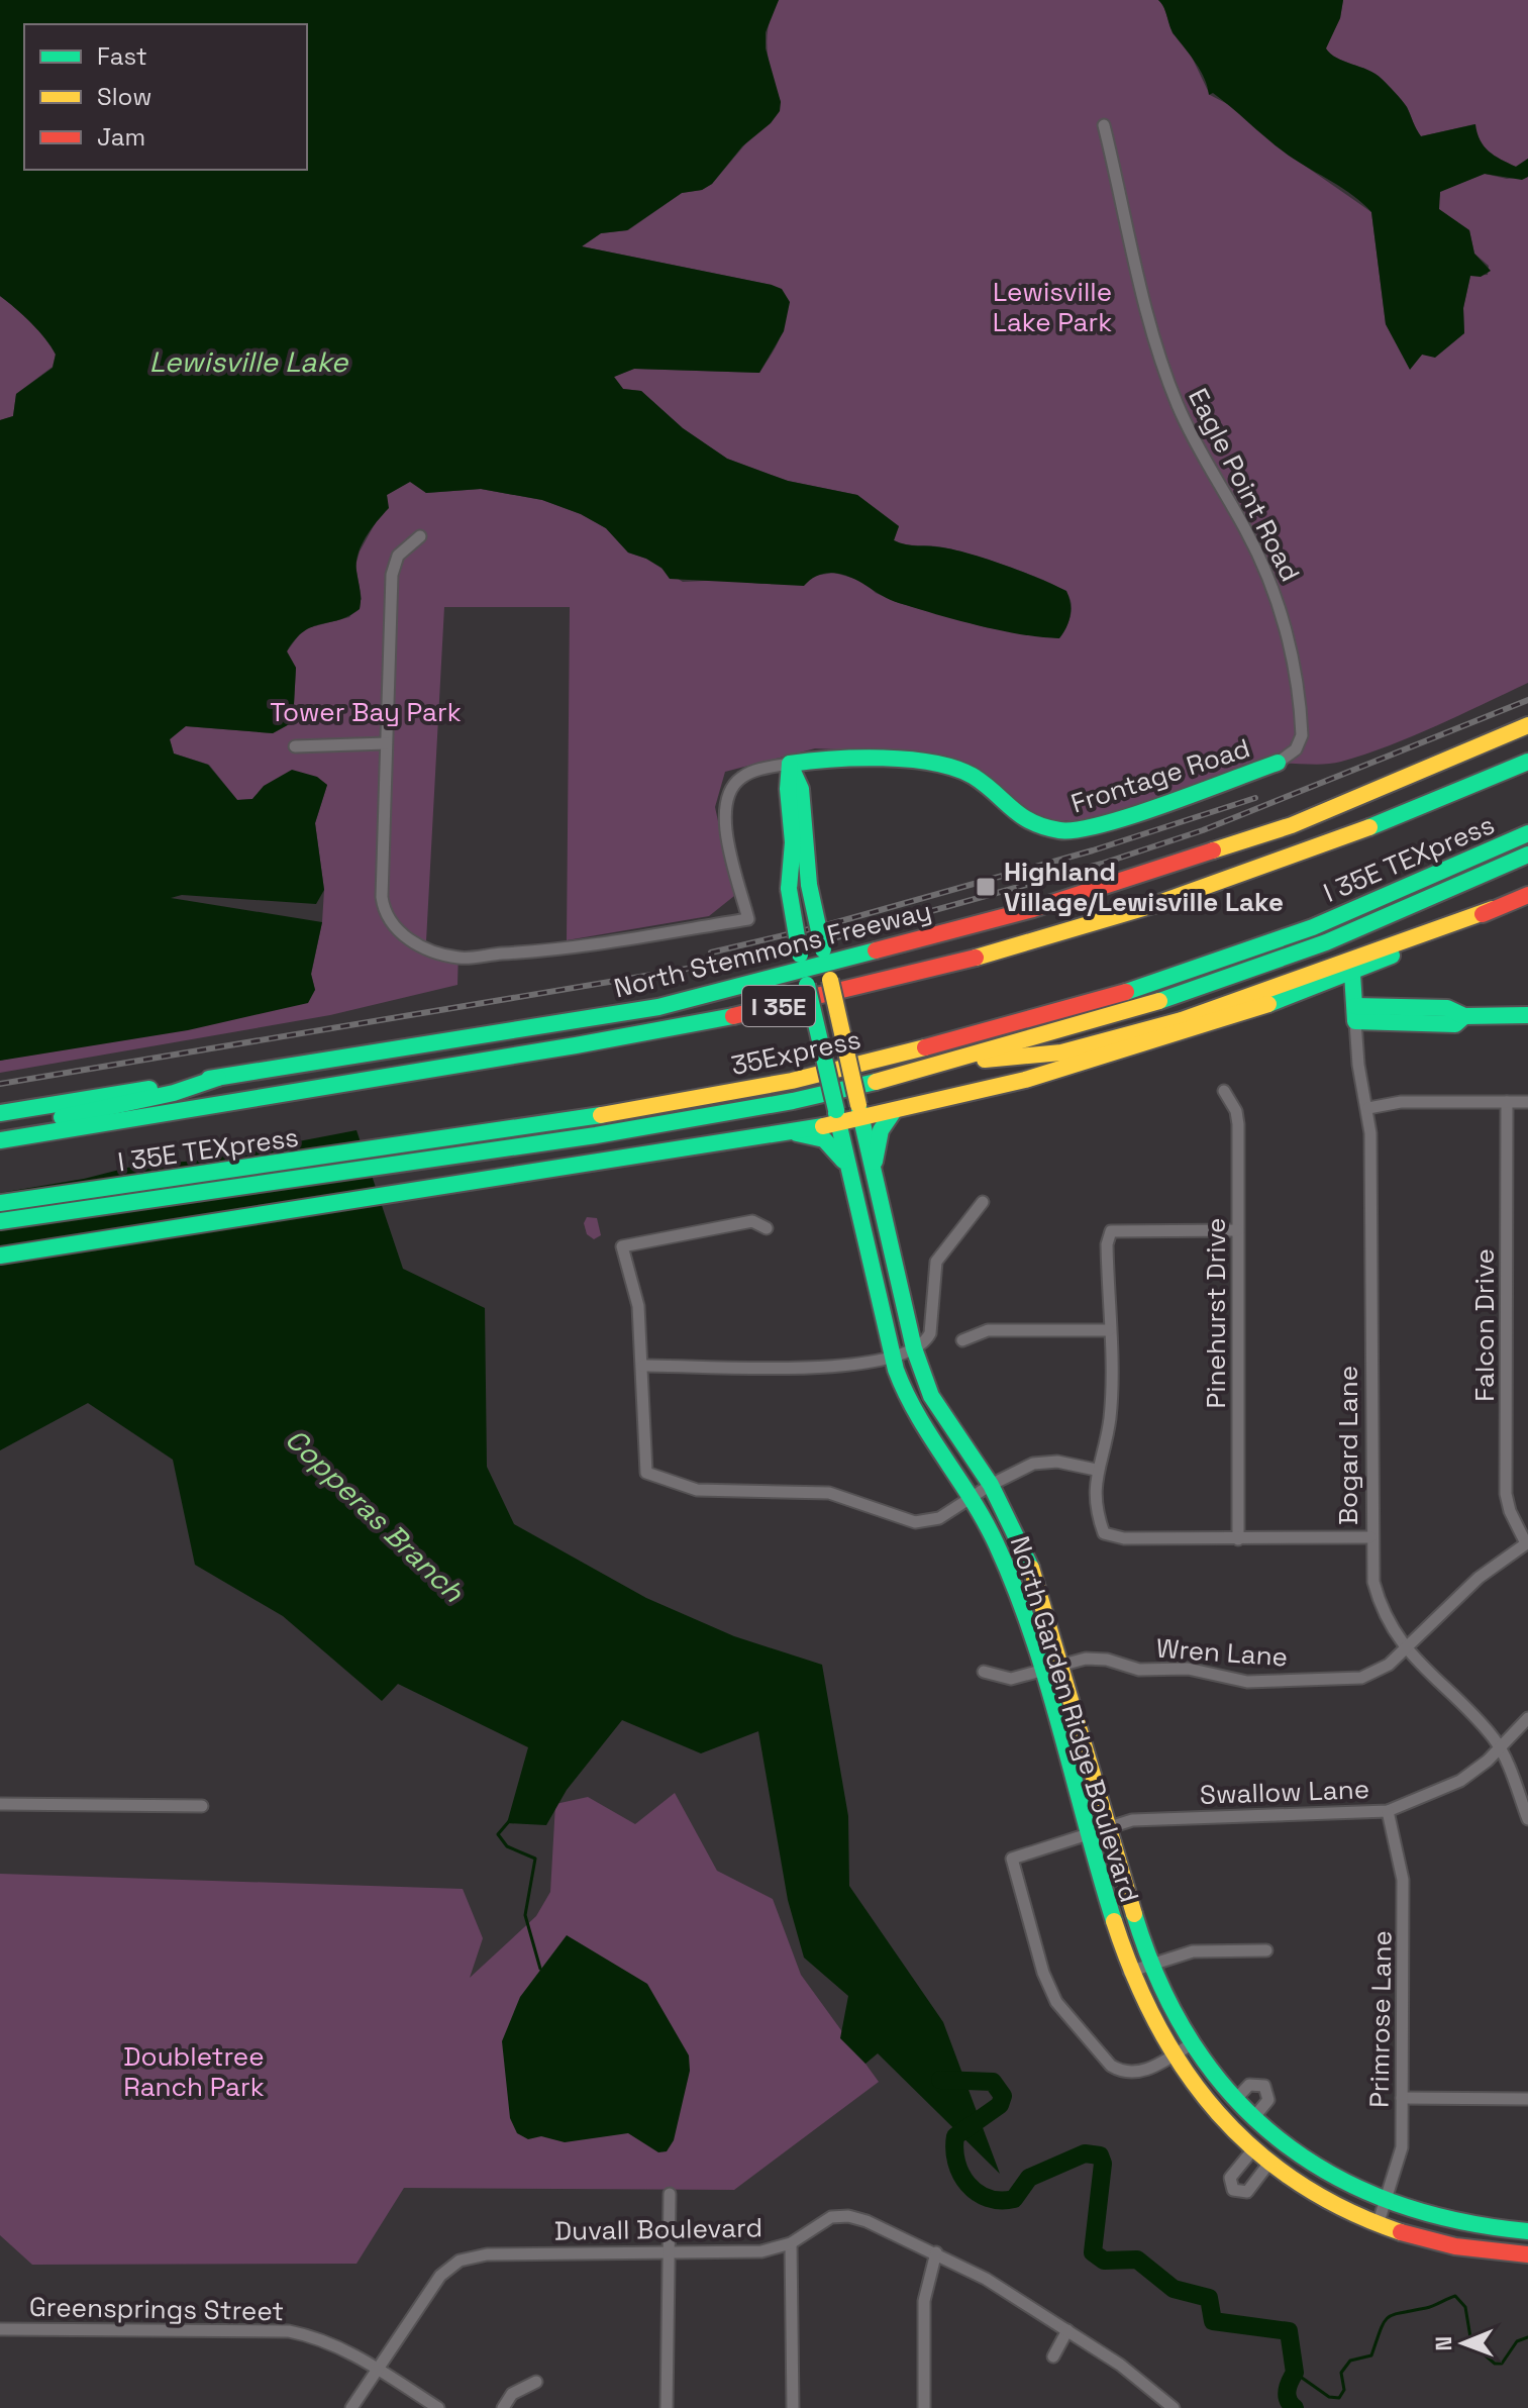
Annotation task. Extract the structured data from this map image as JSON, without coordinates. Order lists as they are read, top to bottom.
{
  "streets": {
    "main road": [
      "Frontage Road",
      "I 35E TEXpress",
      "North Stemmons Freeway",
      "I 35E",
      "35Express",
      "North Garden Ridge Boulevard"
    ],
    "street": [
      "Eagle Point Road",
      "Pinehurst Drive",
      "Falcon Drive",
      "Bogard Lane",
      "Wren Lane",
      "Swallow Lane",
      "Primrose Lane",
      "Duvall Boulevard",
      "Greensprings Street"
    ]
  },
  "crossings": [
    ["Eagle Point Road", "Frontage Road"],
    ["Frontage Road", "North Stemmons Freeway"],
    ["Frontage Road", "North Garden Ridge Boulevard"],
    ["I 35E TEXpress", "35Express"],
    ["North Stemmons Freeway", "North Garden Ridge Boulevard"],
    ["Falcon Drive", "Wren Lane"],
    ["Bogard Lane", "Wren Lane"],
    ["Bogard Lane", "Swallow Lane"],
    ["Wren Lane", "North Garden Ridge Boulevard"],
    ["North Garden Ridge Boulevard", "Swallow Lane"],
    ["North Garden Ridge Boulevard", "Primrose Lane"],
    ["Swallow Lane", "Primrose Lane"],
    ["Duvall Boulevard", "Greensprings Street"]
  ],
  "water": ["Lewisville Lake", "Copperas Branch"],
  "parks": ["Lewisville Lake Park", "Tower Bay Park", "Doubletree Ranch Park"],
  "places": {
    "transit": ["Highland Village/Lewisville Lake"]
  },
  "legend": ["Fast", "Slow", "Jam"],
  "north": "left"
}
